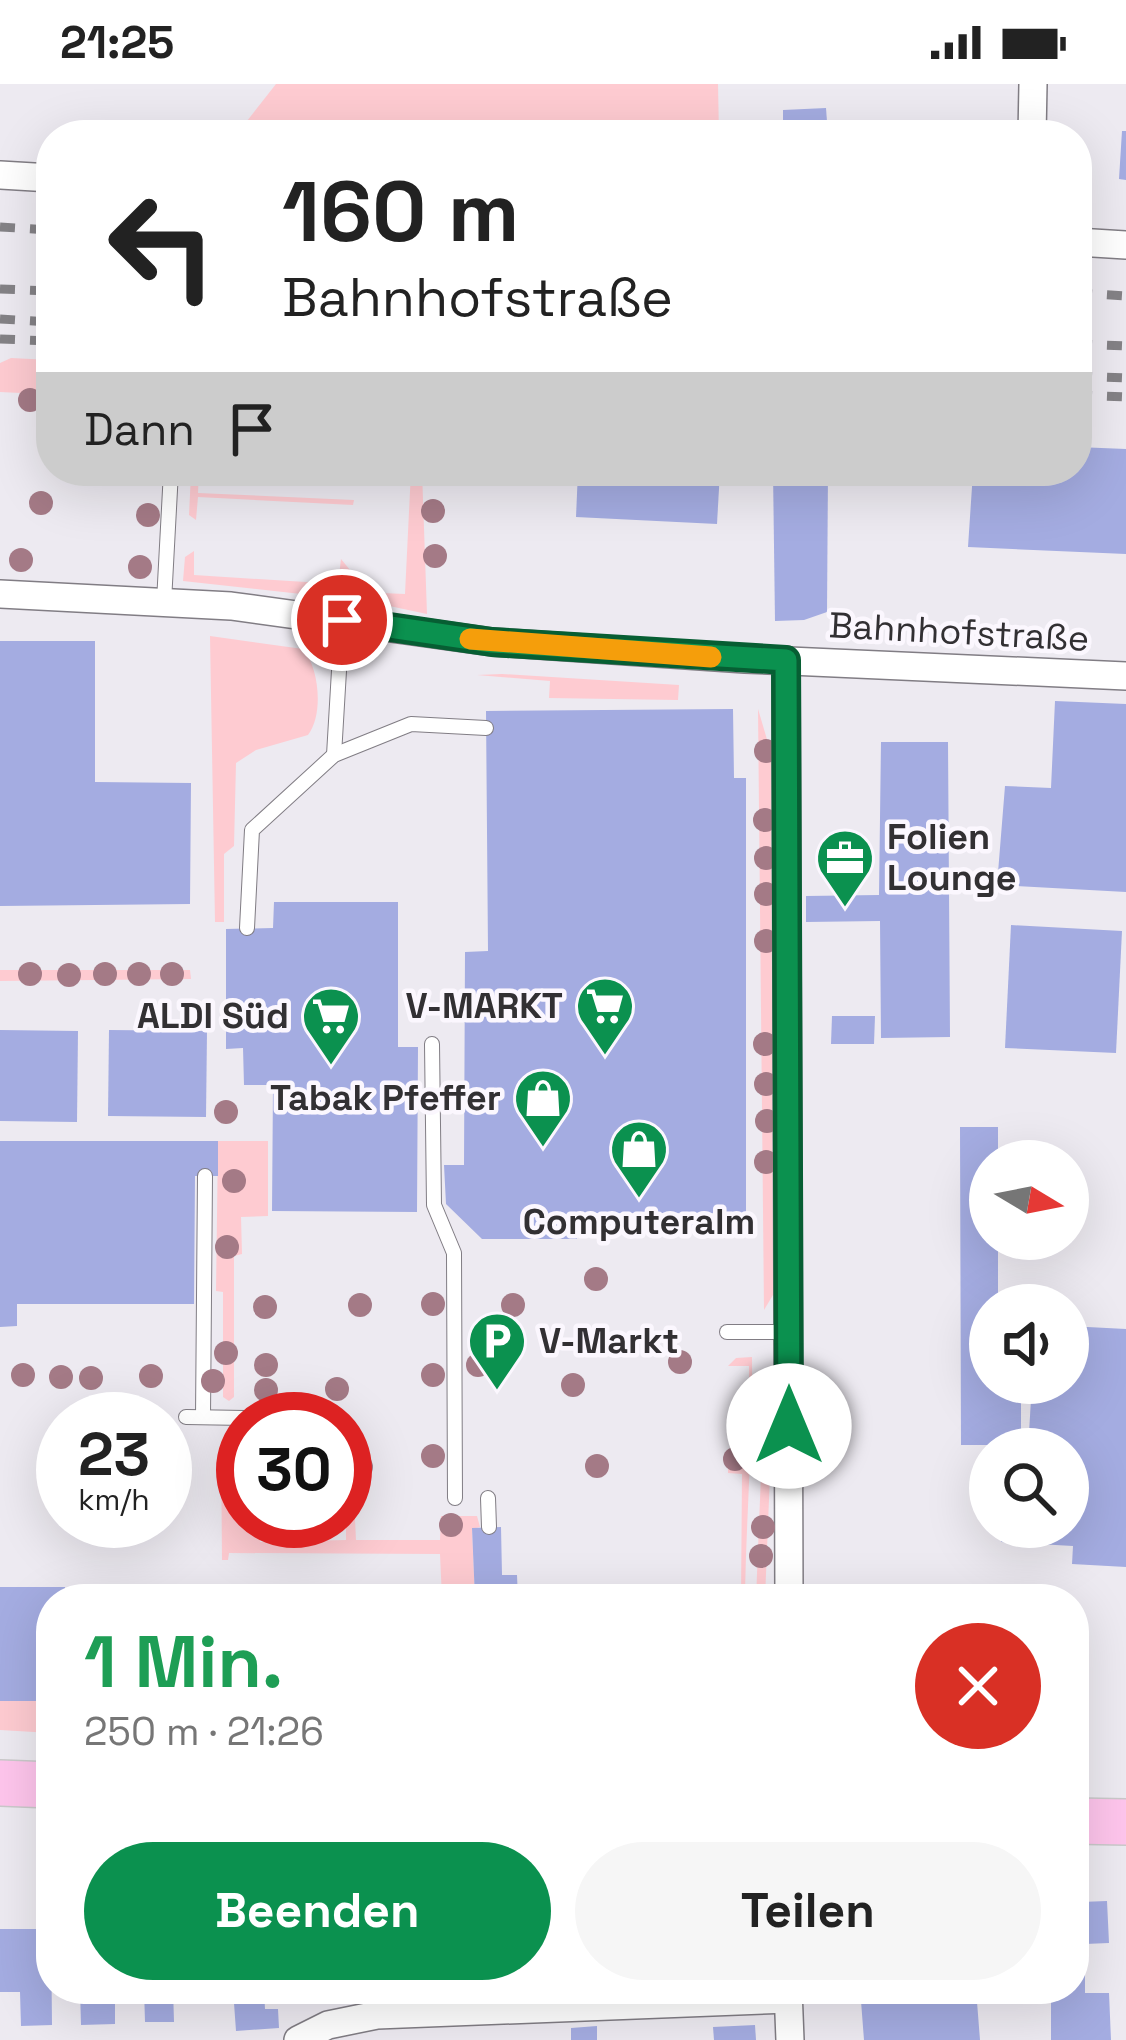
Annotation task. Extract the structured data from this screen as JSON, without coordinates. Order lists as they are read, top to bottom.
{
  "streets": {
    "street": ["Bahnhofstraße"]
  },
  "places": {
    "office": ["Folien Lounge"],
    "supermarket": ["V-MARKT", "ALDI Süd"],
    "shop": ["Tabak Pfeffer", "Computeralm"],
    "parking": ["V-Markt"]
  },
  "north": "right",
  "page": {
    "status": "21:25",
    "turn": ["160 m", "Bahnhofstraße"],
    "then": "Dann",
    "speed": "23 km/h",
    "limit": "30",
    "heading": ["1 Min.", "250 m · 21:26"],
    "buttons": ["Beenden", "Teilen"]
  }
}
